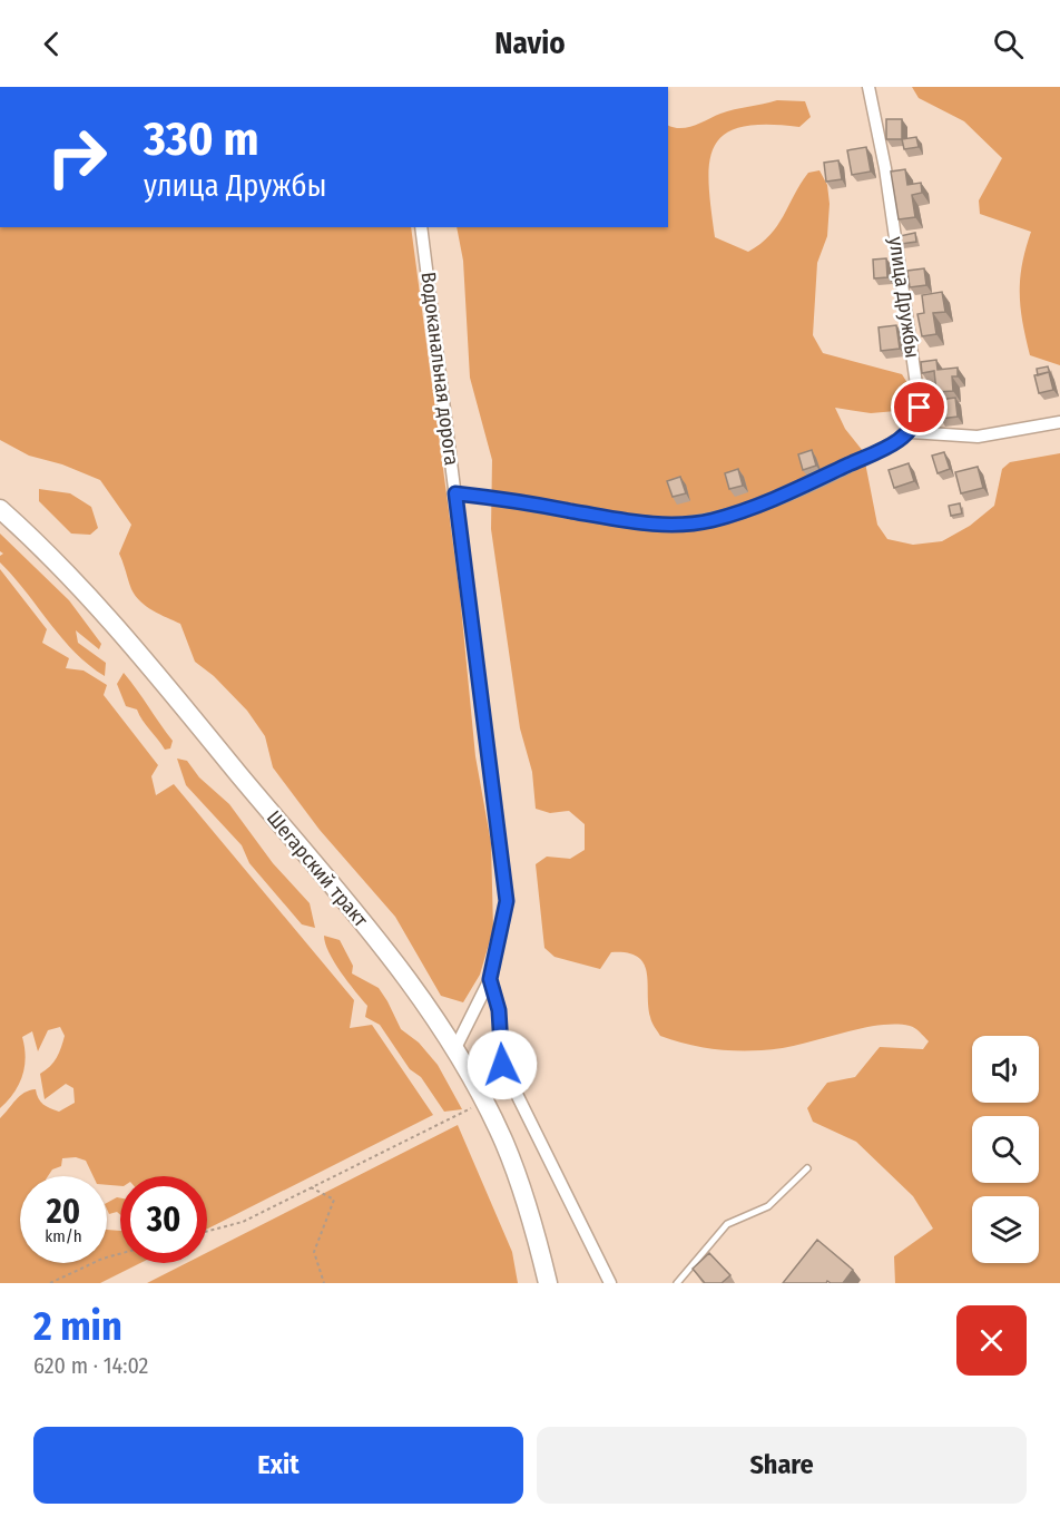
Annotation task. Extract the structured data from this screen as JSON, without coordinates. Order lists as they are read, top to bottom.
{
  "streets": {
    "main road": ["Шегарский тракт"],
    "street": ["улица Дружбы", "Водоканальная дорога"]
  },
  "page": {
    "header": "Navio",
    "turn": ["330 m", "улица Дружбы"],
    "speed": "20 km/h",
    "limit": "30",
    "heading": ["2 min", "620 m · 14:02"],
    "buttons": ["Exit", "Share"]
  }
}
